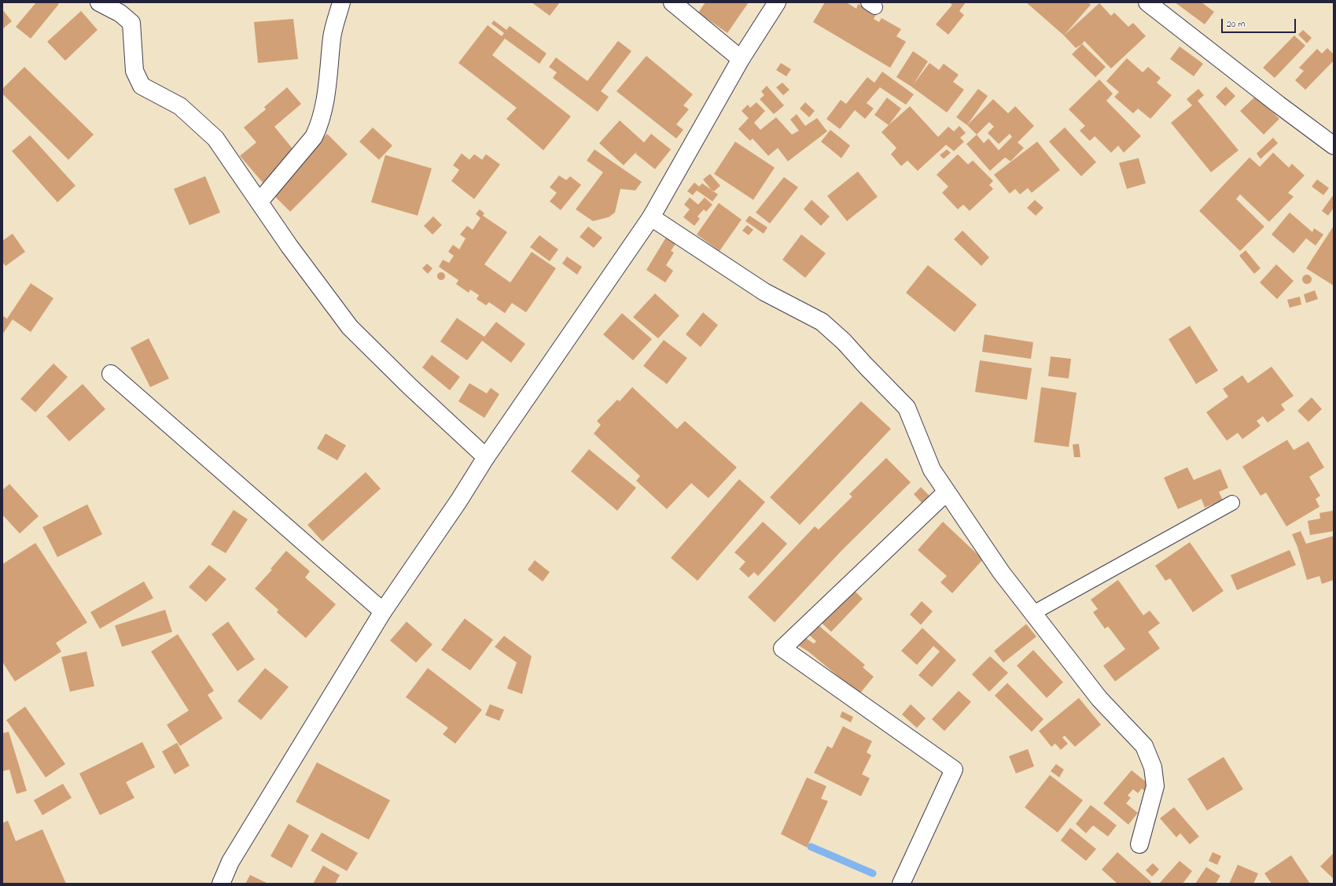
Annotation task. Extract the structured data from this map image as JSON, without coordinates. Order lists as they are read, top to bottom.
{
  "scale_bar": "20 m"
}
